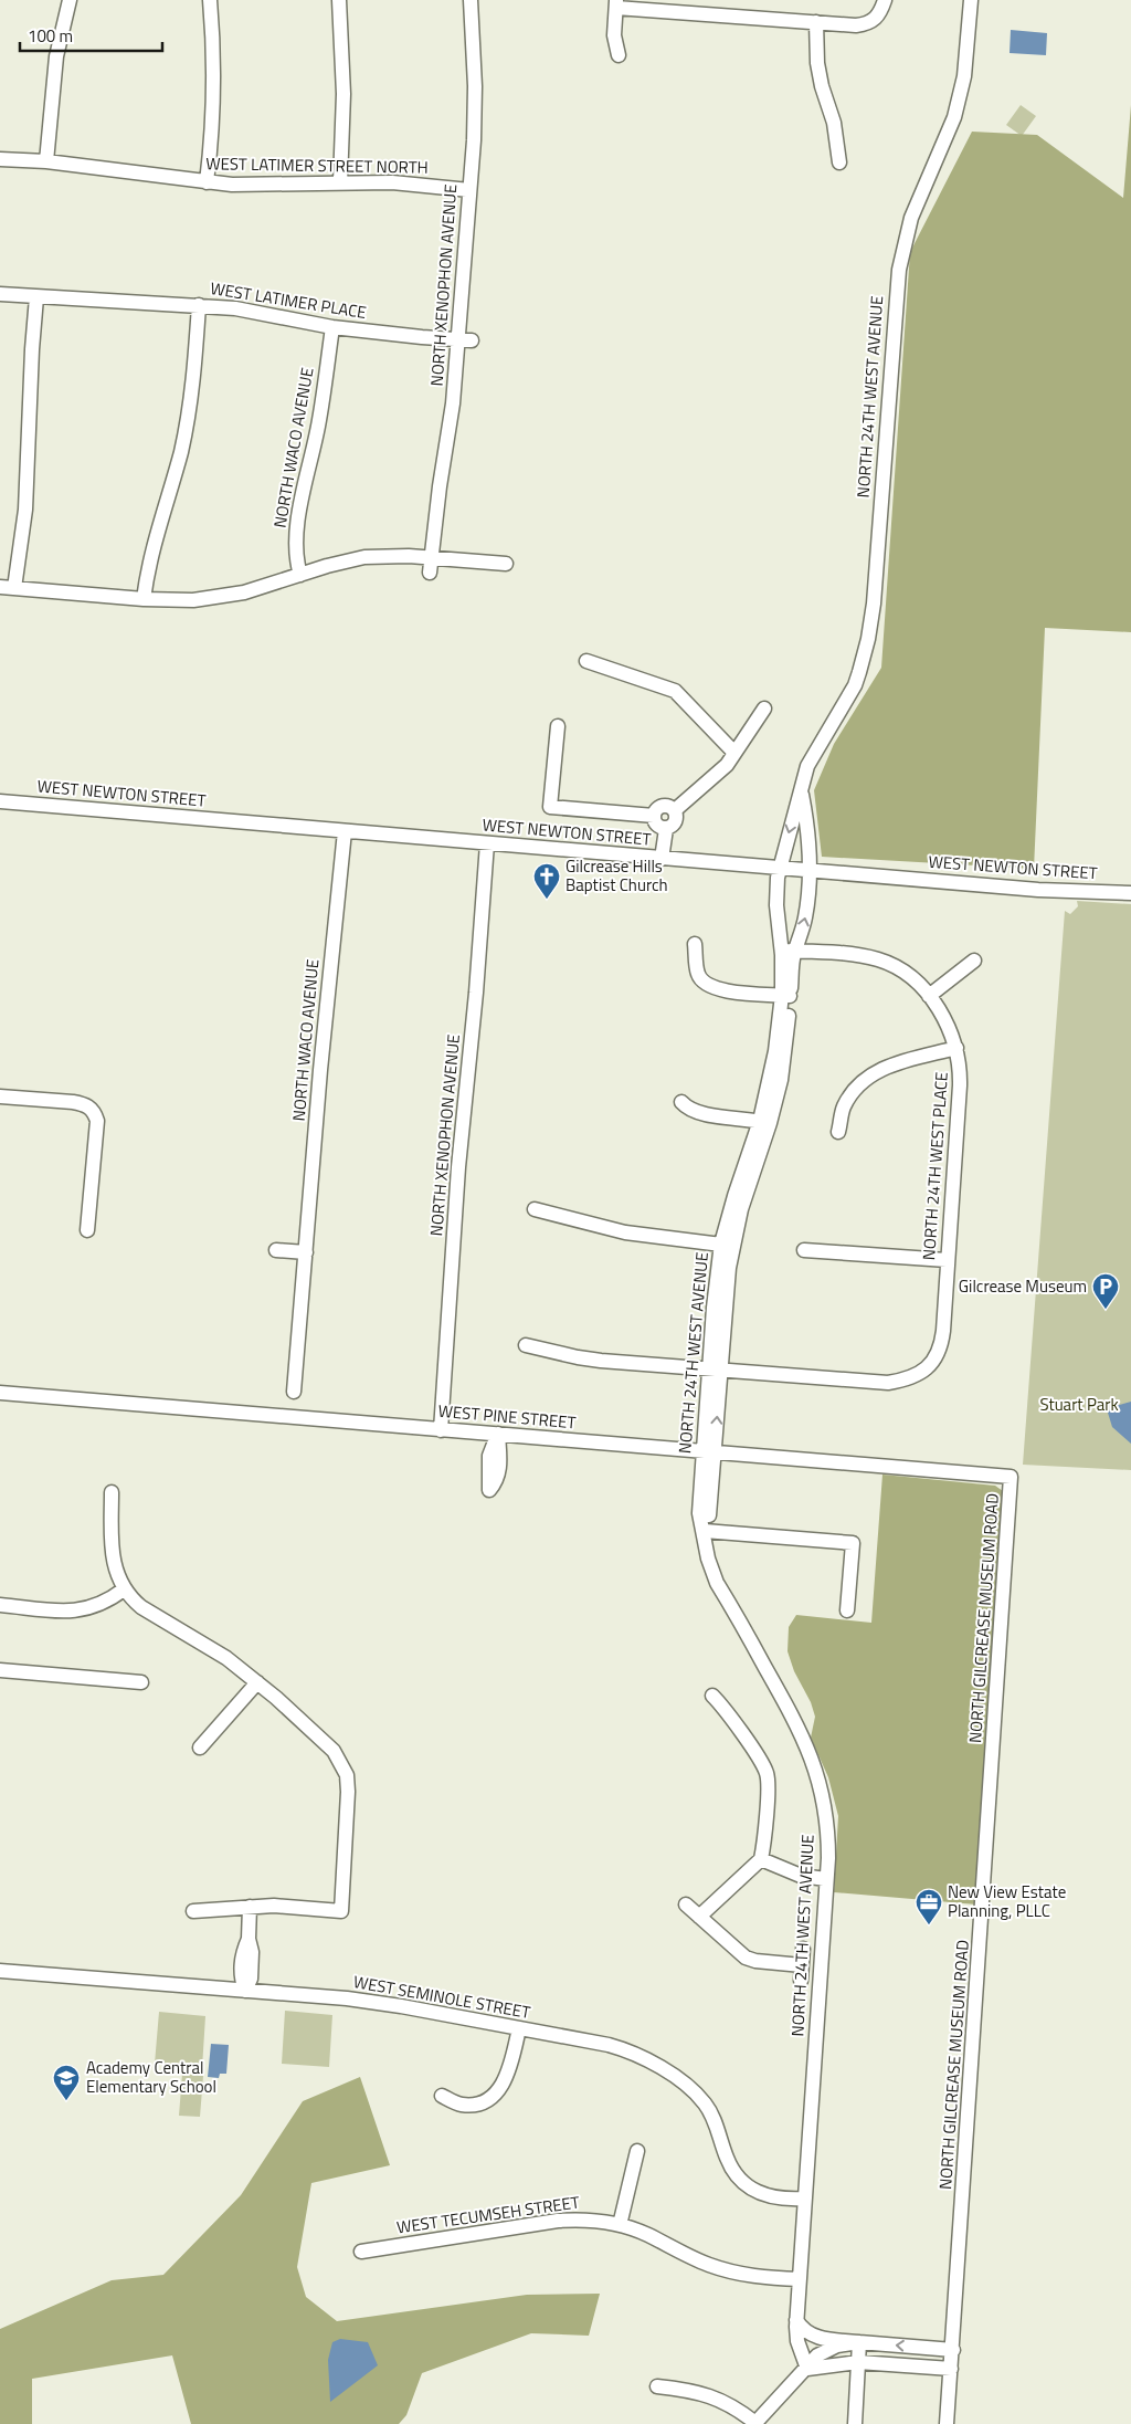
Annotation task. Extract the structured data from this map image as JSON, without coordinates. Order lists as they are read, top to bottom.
{
  "streets": {
    "street": [
      "WEST LATIMER STREET NORTH",
      "NORTH XENOPHON AVENUE",
      "WEST LATIMER PLACE",
      "NORTH 24TH WEST AVENUE",
      "NORTH WACO AVENUE",
      "WEST NEWTON STREET",
      "NORTH 24TH WEST PLACE",
      "WEST PINE STREET",
      "NORTH GILCREASE MUSEUM ROAD",
      "WEST SEMINOLE STREET",
      "WEST TECUMSEH STREET"
    ]
  },
  "crossings": [
    ["WEST LATIMER STREET NORTH", "NORTH XENOPHON AVENUE"],
    ["NORTH XENOPHON AVENUE", "WEST LATIMER PLACE"],
    ["NORTH XENOPHON AVENUE", "WEST NEWTON STREET"],
    ["NORTH XENOPHON AVENUE", "WEST PINE STREET"],
    ["WEST LATIMER PLACE", "NORTH WACO AVENUE"],
    ["NORTH 24TH WEST AVENUE", "WEST NEWTON STREET"],
    ["NORTH 24TH WEST AVENUE", "NORTH 24TH WEST PLACE"],
    ["NORTH 24TH WEST AVENUE", "WEST PINE STREET"],
    ["NORTH 24TH WEST AVENUE", "WEST SEMINOLE STREET"],
    ["NORTH 24TH WEST AVENUE", "WEST TECUMSEH STREET"],
    ["NORTH WACO AVENUE", "WEST NEWTON STREET"],
    ["WEST PINE STREET", "NORTH GILCREASE MUSEUM ROAD"]
  ],
  "parks": ["Stuart Park"],
  "places": {
    "church": ["Gilcrease Hills Baptist Church"],
    "parking": ["Gilcrease Museum"],
    "office": ["New View Estate Planning, PLLC"],
    "school or university": ["Academy Central Elementary School"]
  },
  "scale_bar": "100 m"
}
